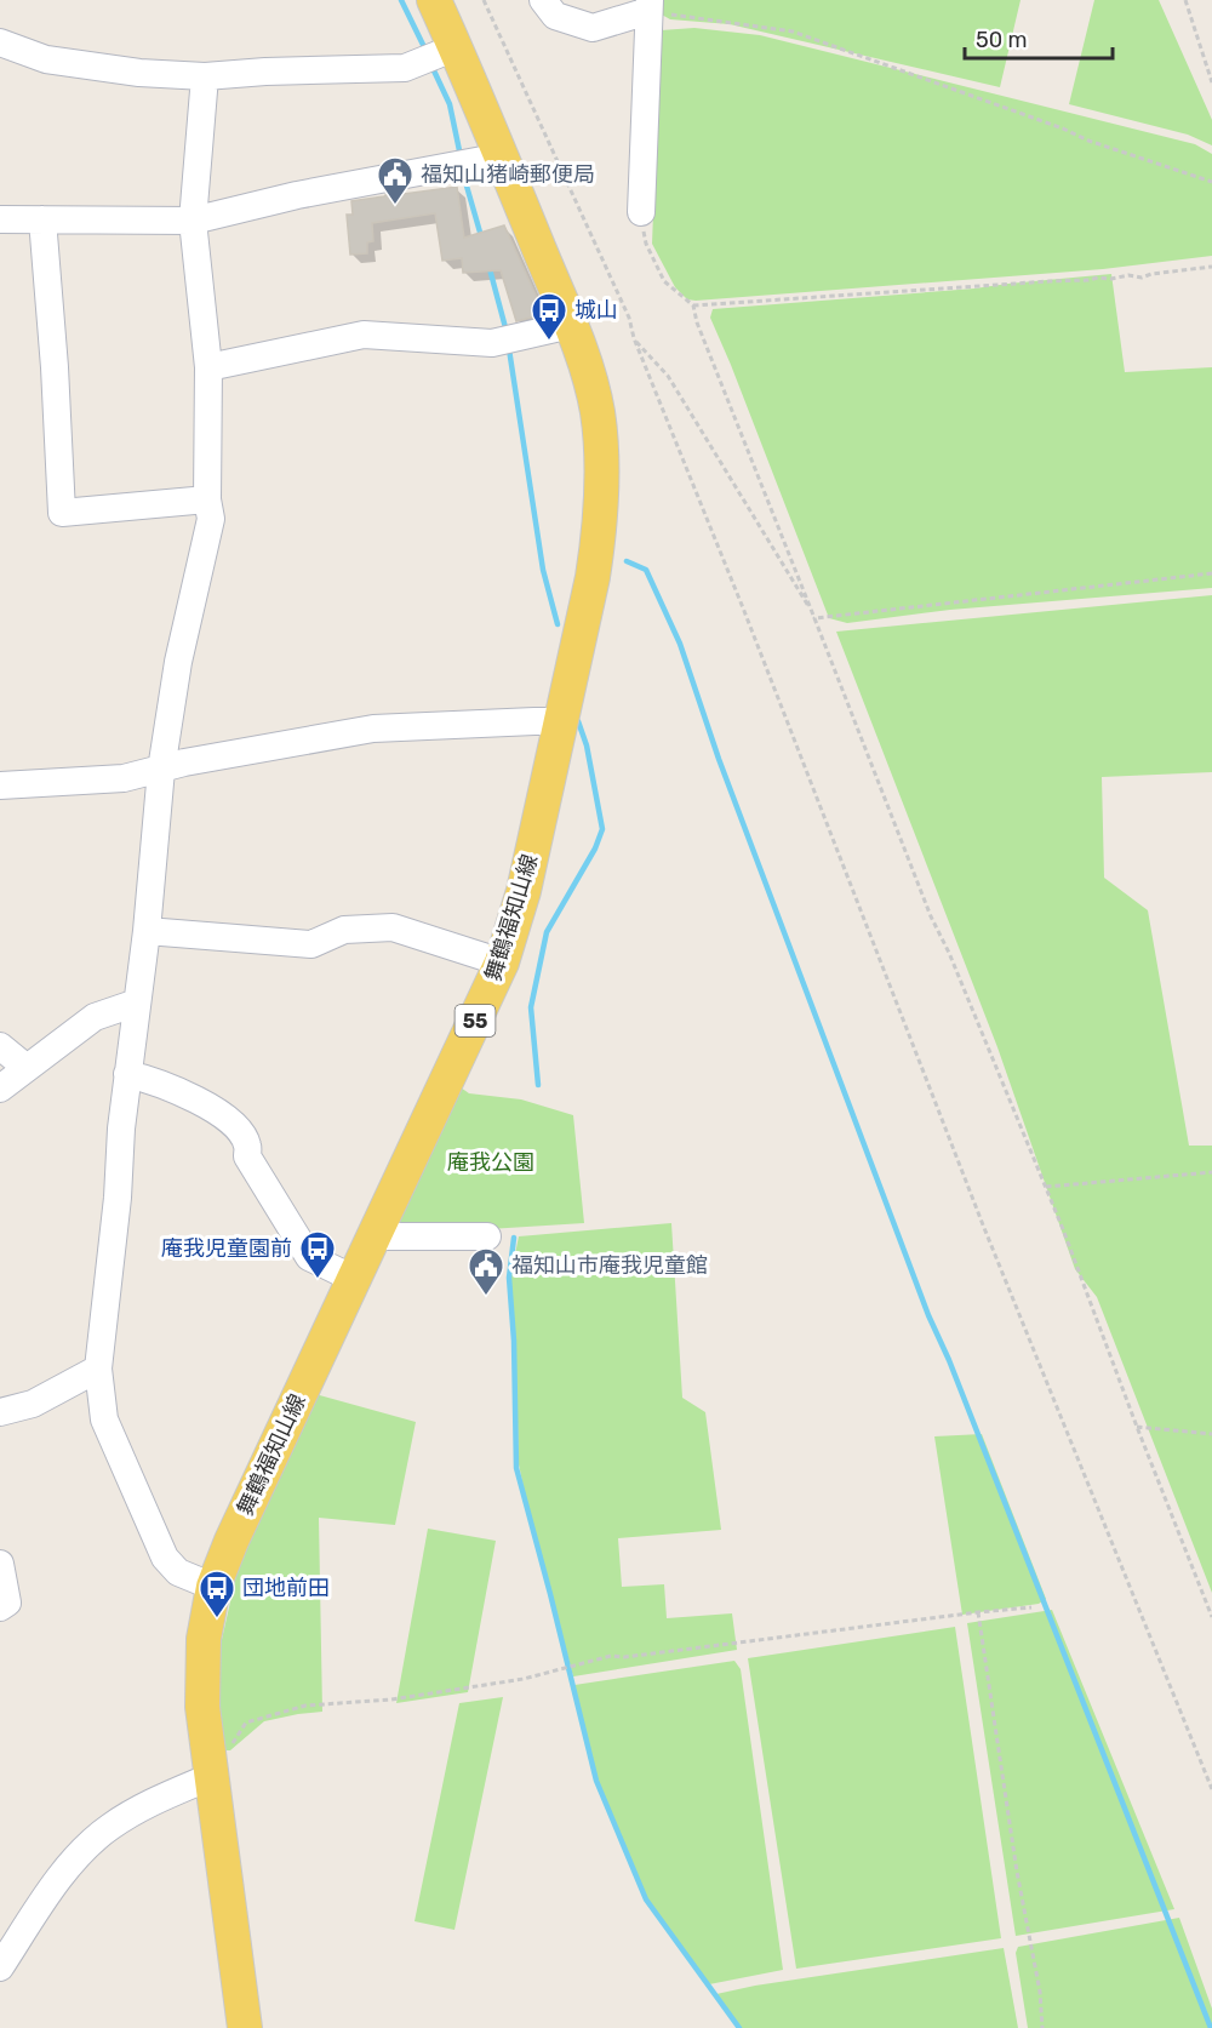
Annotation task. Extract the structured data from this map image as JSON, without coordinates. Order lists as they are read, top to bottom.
{
  "streets": {
    "main road": ["舞鶴福知山線", "55"]
  },
  "parks": ["庵我公園"],
  "places": {
    "public building": ["福知山猪崎郵便局", "福知山市庵我児童館"],
    "bus stop": ["城山", "庵我児童園前", "団地前田"]
  },
  "scale_bar": "50 m"
}
